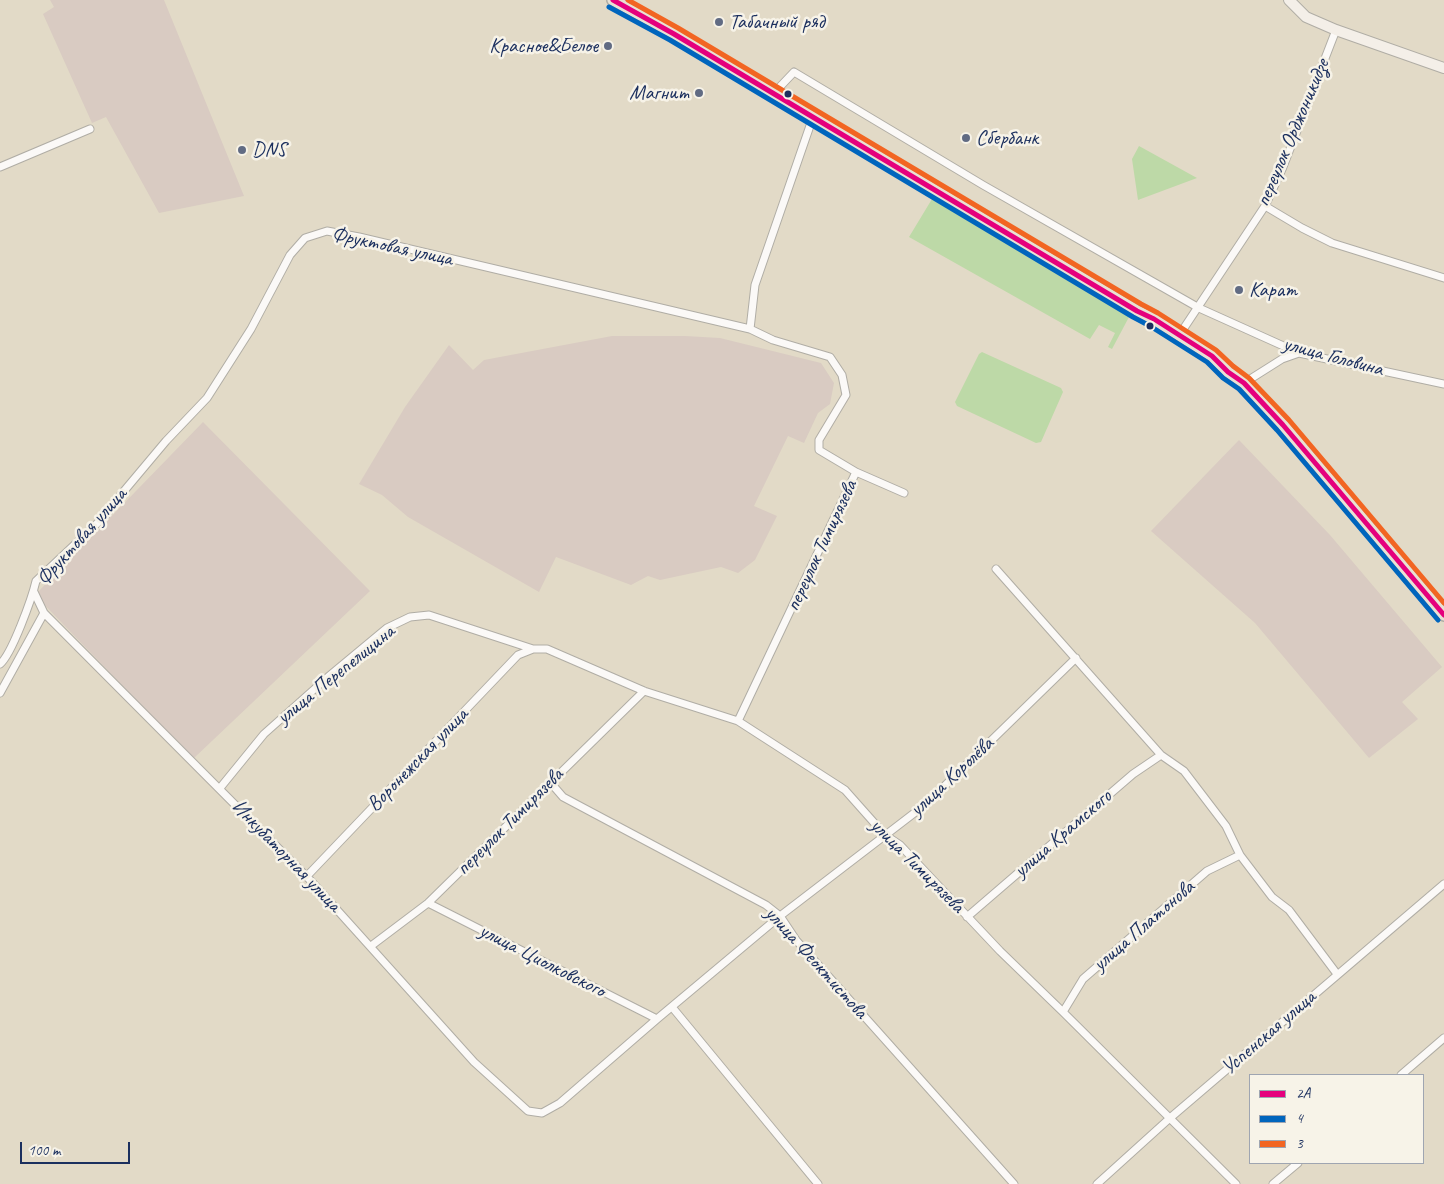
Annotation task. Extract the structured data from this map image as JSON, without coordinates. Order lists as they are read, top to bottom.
{
  "streets": {
    "street": [
      "переулок Орджоникидзе",
      "Фруктовая улица",
      "улица Головина",
      "переулок Тимирязева",
      "улица Перепелицина",
      "Воронежская улица",
      "улица Королёва",
      "улица Крамского",
      "Инкубаторная улица",
      "улица Тимирязева",
      "улица Платонова",
      "улица Циолковского",
      "улица Феоктистова",
      "Успенская улица"
    ]
  },
  "crossings": [
    ["переулок Орджоникидзе", "улица Головина"],
    ["Фруктовая улица", "переулок Тимирязева"],
    ["Фруктовая улица", "Инкубаторная улица"],
    ["переулок Тимирязева", "Инкубаторная улица"],
    ["переулок Тимирязева", "улица Тимирязева"],
    ["переулок Тимирязева", "улица Циолковского"],
    ["переулок Тимирязева", "улица Феоктистова"],
    ["улица Перепелицина", "Воронежская улица"],
    ["улица Перепелицина", "Инкубаторная улица"],
    ["улица Перепелицина", "улица Тимирязева"],
    ["Воронежская улица", "Инкубаторная улица"],
    ["Воронежская улица", "улица Тимирязева"],
    ["улица Королёва", "Инкубаторная улица"],
    ["улица Королёва", "улица Тимирязева"],
    ["улица Королёва", "улица Циолковского"],
    ["улица Королёва", "улица Феоктистова"],
    ["улица Крамского", "улица Тимирязева"],
    ["улица Тимирязева", "улица Платонова"],
    ["улица Тимирязева", "Успенская улица"]
  ],
  "places": [
    "Табачный ряд",
    "Красное&Белое",
    "Магнит",
    "Сбербанк",
    "DNS",
    "Карат"
  ],
  "lines": ["transit line 2А", "transit line 3", "transit line 4"],
  "legend": ["2А", "4", "3"],
  "scale_bar": "100 m"
}
